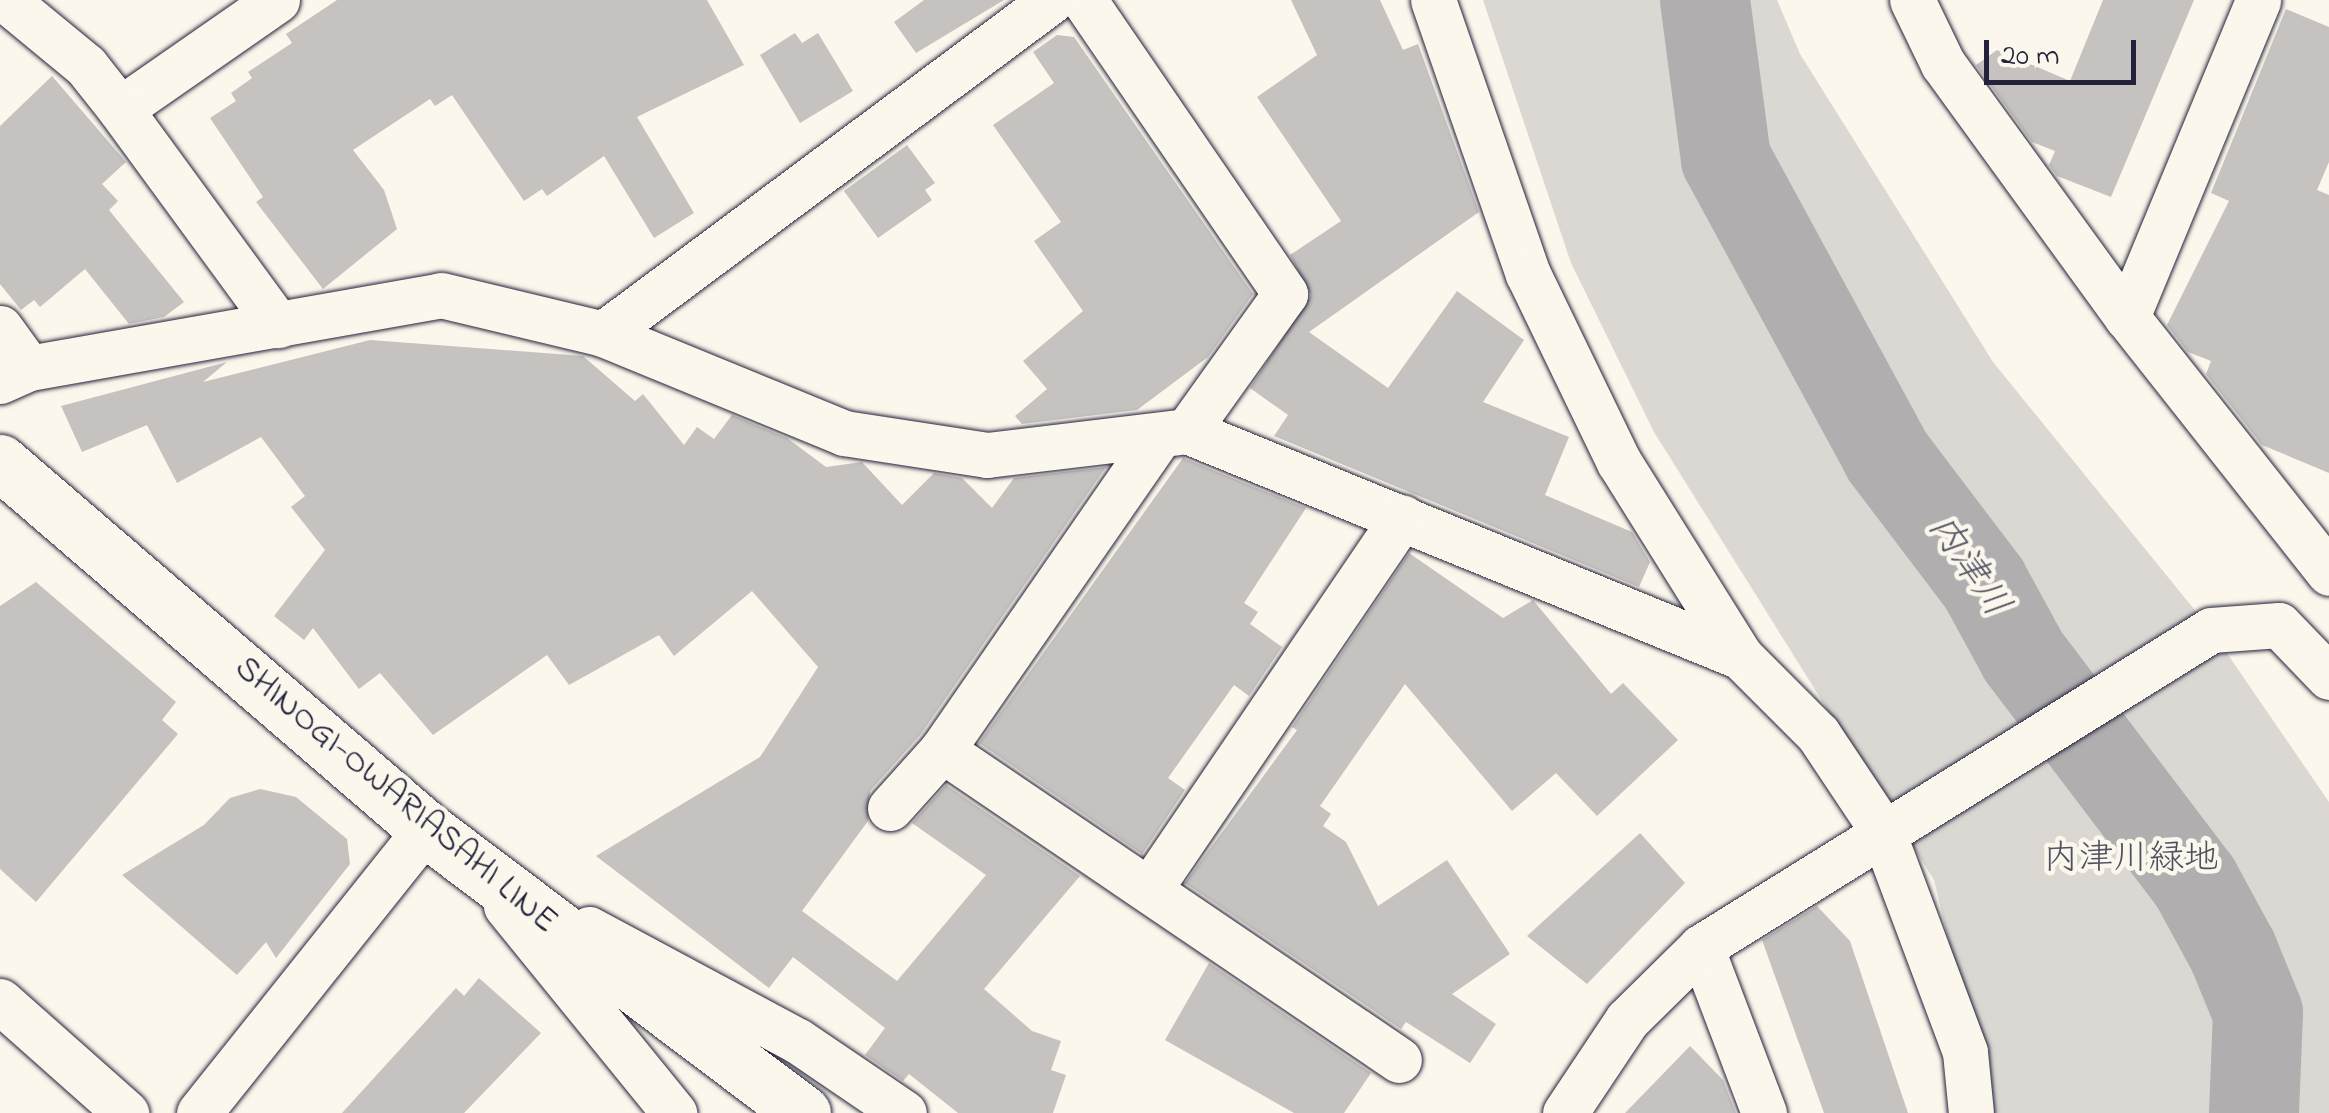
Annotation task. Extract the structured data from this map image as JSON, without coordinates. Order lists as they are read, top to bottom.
{
  "streets": {
    "main road": ["SHINOGI-OWARIASAHI LINE"]
  },
  "water": ["内津川"],
  "parks": ["内津川緑地"],
  "scale_bar": "20 m"
}
